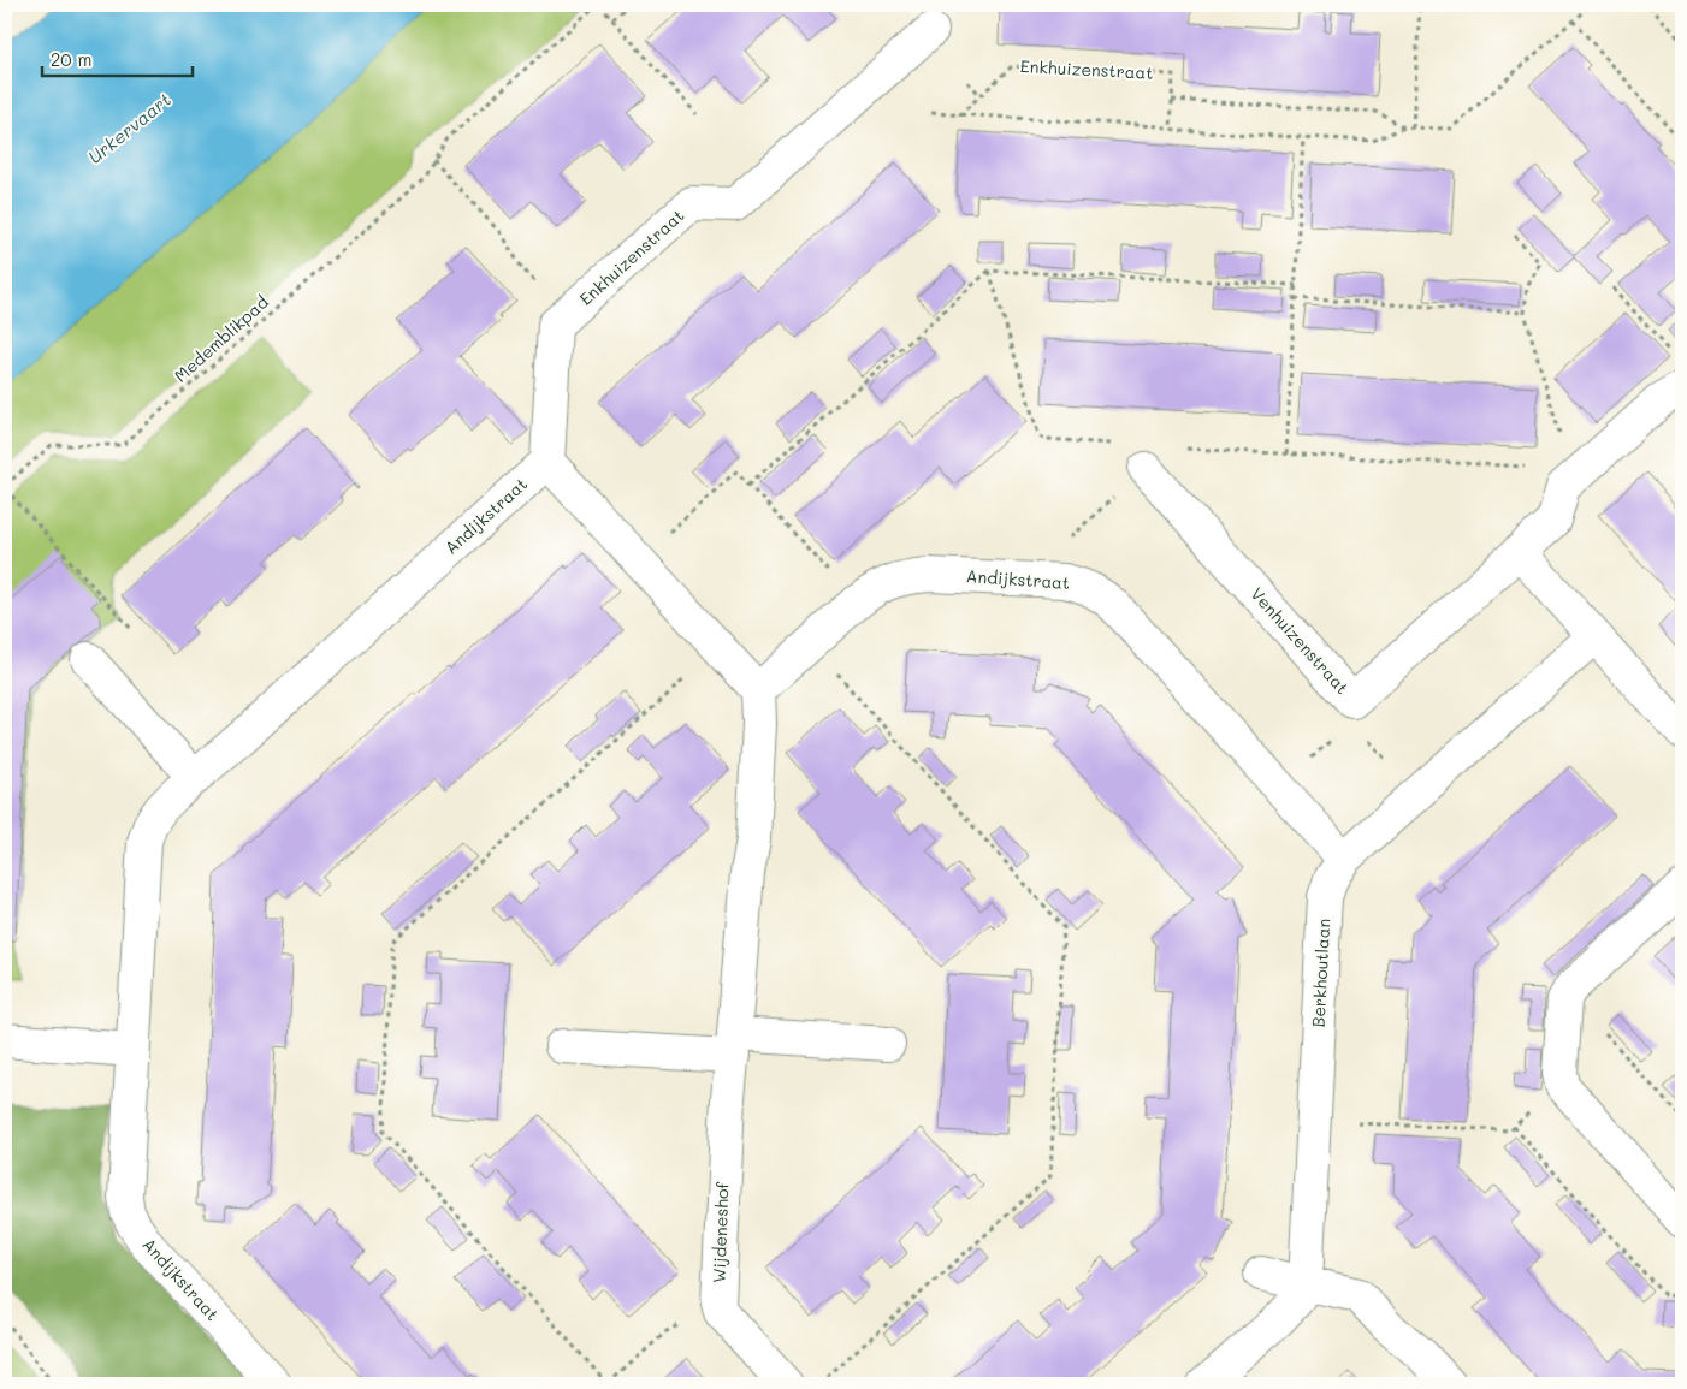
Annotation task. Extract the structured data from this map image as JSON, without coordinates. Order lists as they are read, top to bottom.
{
  "streets": {
    "street": [
      "Enkhuizenstraat",
      "Andijkstraat",
      "Venhuizenstraat",
      "Berkhoutlaan",
      "Wijdeneshof"
    ],
    "path": ["Medemblikpad"]
  },
  "crossings": [
    ["Enkhuizenstraat", "Andijkstraat"],
    ["Andijkstraat", "Berkhoutlaan"]
  ],
  "water": ["Urkervaart"],
  "scale_bar": "20 m"
}
